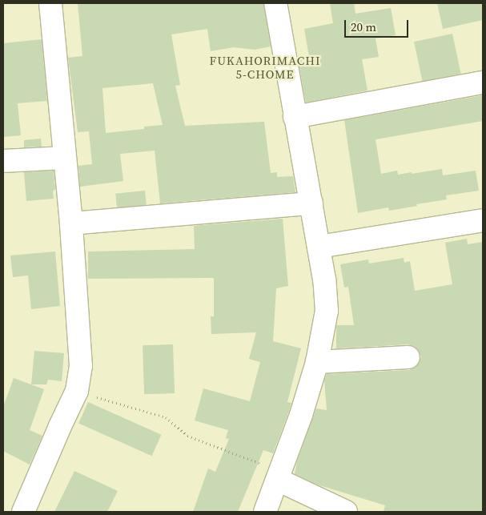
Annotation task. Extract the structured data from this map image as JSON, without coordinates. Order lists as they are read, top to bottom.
{
  "districts": ["FUKAHORIMACHI 5-CHOME"],
  "scale_bar": "20 m"
}
